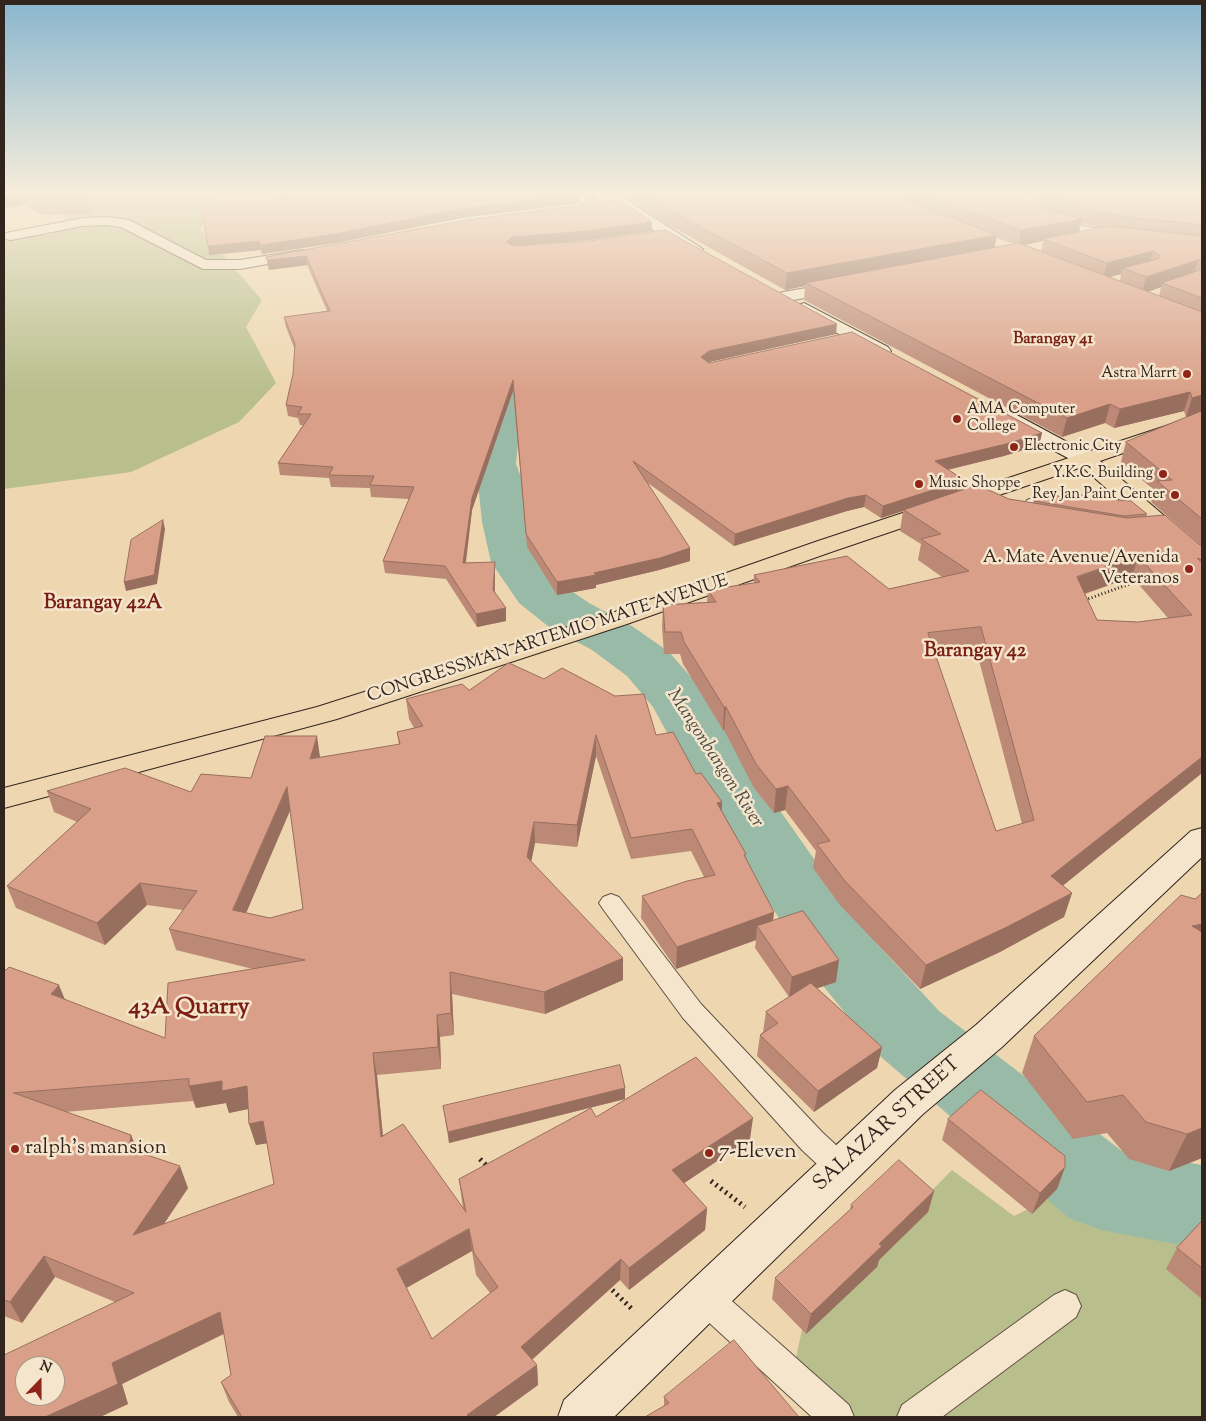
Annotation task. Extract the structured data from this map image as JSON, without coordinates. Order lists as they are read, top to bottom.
{
  "streets": {
    "main road": ["CONGRESSMAN ARTEMIO MATE AVENUE"],
    "street": ["SALAZAR STREET"]
  },
  "districts": [
    "Barangay 41",
    "Barangay 42A",
    "Barangay 42",
    "43A Quarry"
  ],
  "water": ["Mangonbangon River"],
  "places": [
    "Astra Marrt",
    "AMA Computer College",
    "Electronic City",
    "Y.K.C. Building",
    "Music Shoppe",
    "Rey Jan Paint Center",
    "A. Mate Avenue/Avenida Veteranos",
    "ralph's mansion",
    "7-Eleven"
  ],
  "north": "top"
}
